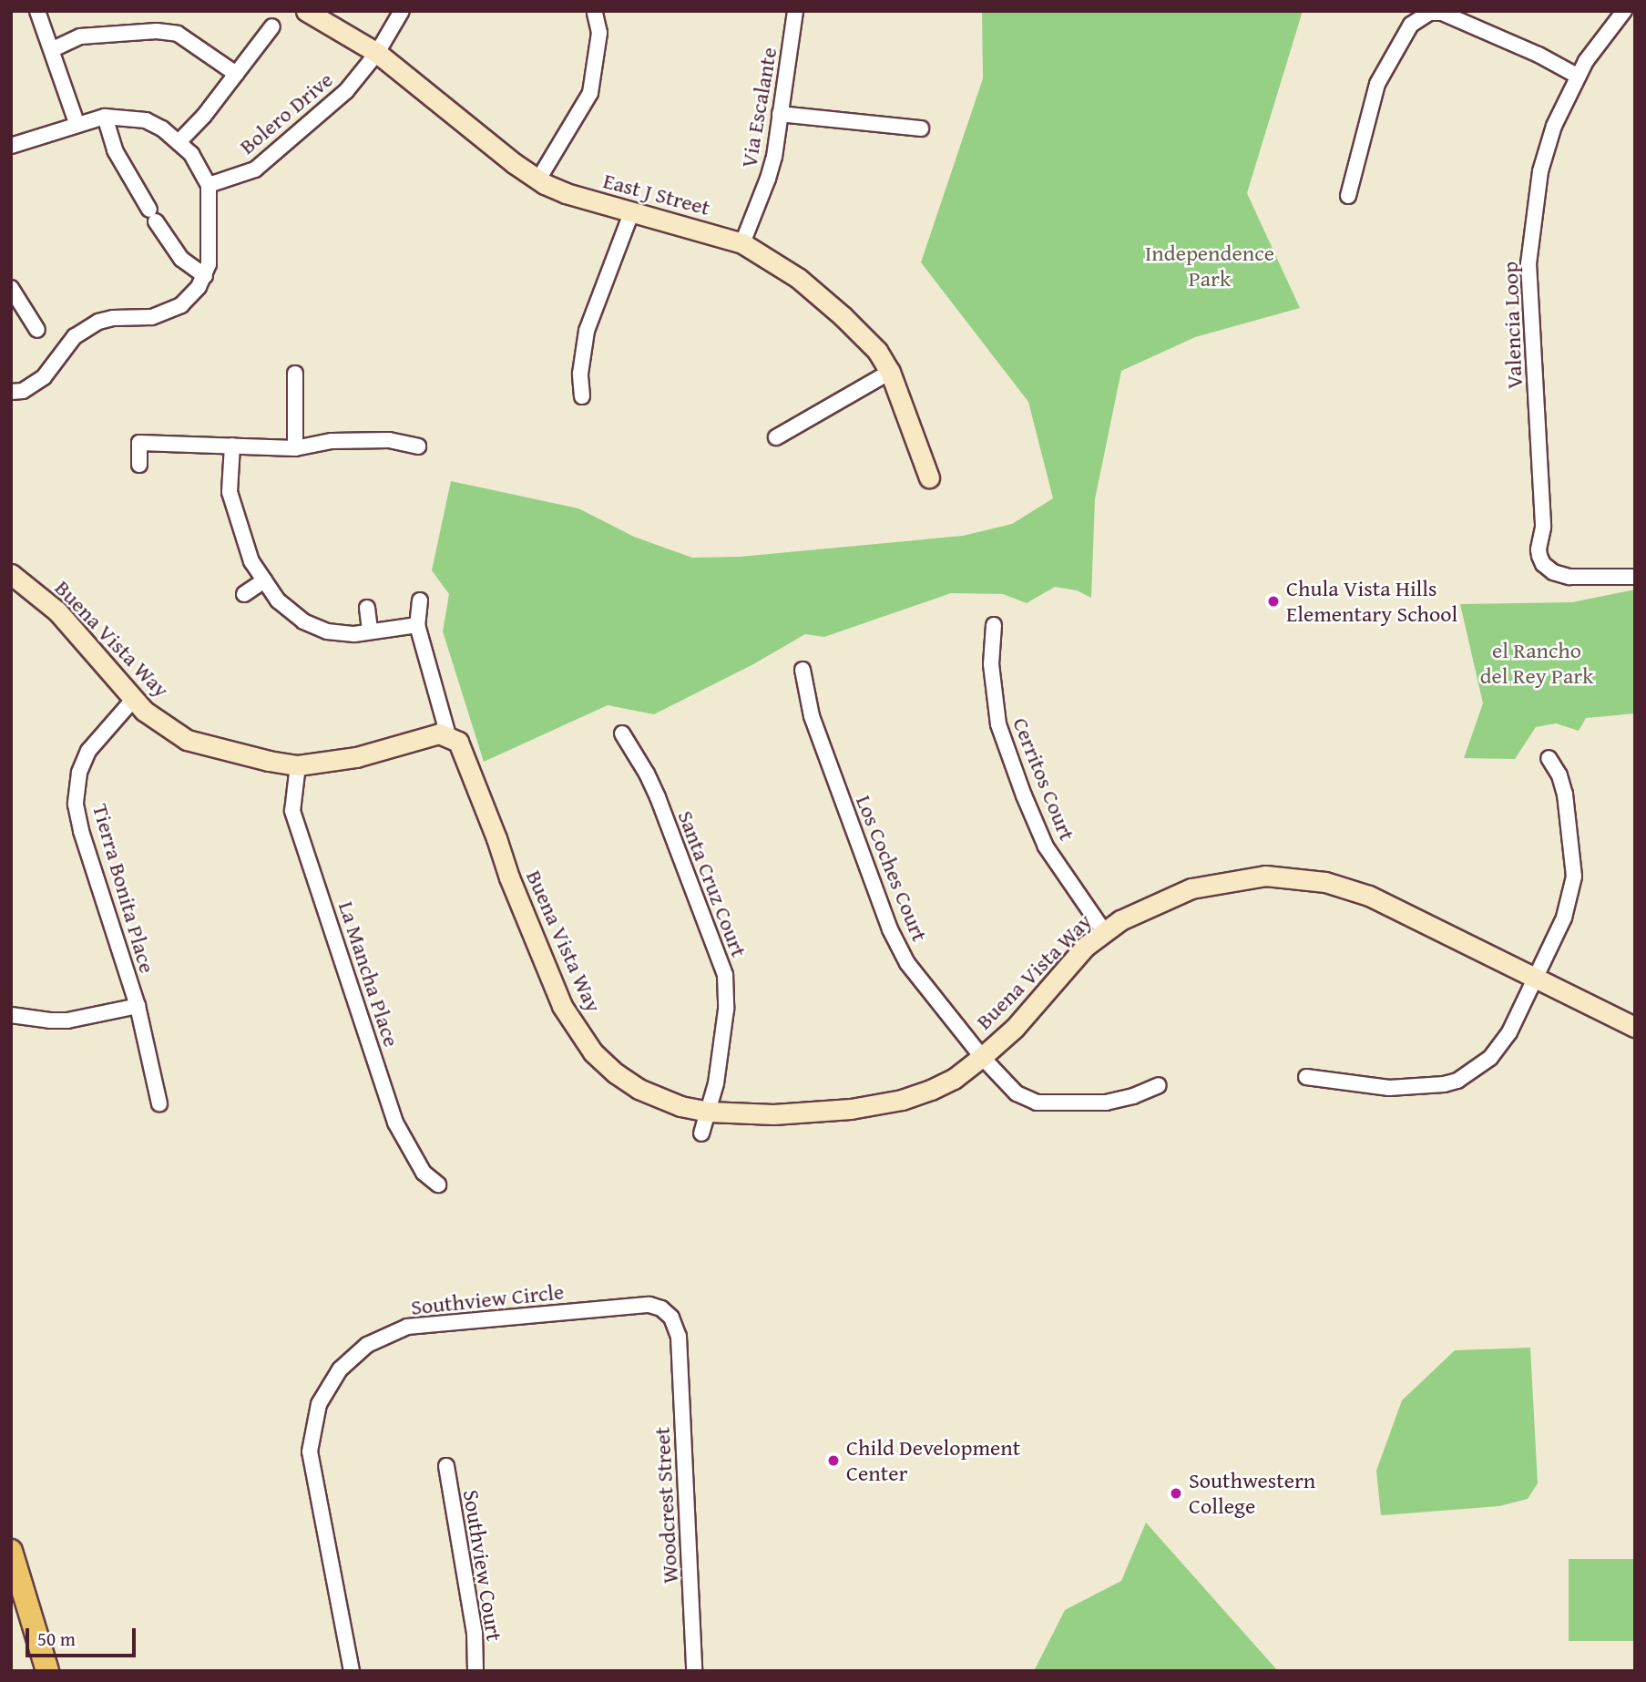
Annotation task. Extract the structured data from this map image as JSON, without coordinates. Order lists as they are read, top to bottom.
{
  "streets": {
    "street": [
      "Via Escalante",
      "Bolero Drive",
      "East J Street",
      "Valencia Loop",
      "Buena Vista Way",
      "Cerritos Court",
      "Los Coches Court",
      "Santa Cruz Court",
      "Tierra Bonita Place",
      "La Mancha Place",
      "Southview Circle",
      "Woodcrest Street",
      "Southview Court"
    ]
  },
  "crossings": [
    ["Via Escalante", "East J Street"],
    ["Bolero Drive", "East J Street"],
    ["Buena Vista Way", "Cerritos Court"],
    ["Buena Vista Way", "Los Coches Court"],
    ["Buena Vista Way", "Santa Cruz Court"],
    ["Buena Vista Way", "Tierra Bonita Place"],
    ["Buena Vista Way", "La Mancha Place"],
    ["Southview Circle", "Woodcrest Street"]
  ],
  "parks": ["Independence Park", "el Rancho del Rey Park"],
  "places": ["Chula Vista Hills Elementary School", "Child Development Center", "Southwestern College"],
  "scale_bar": "50 m"
}
